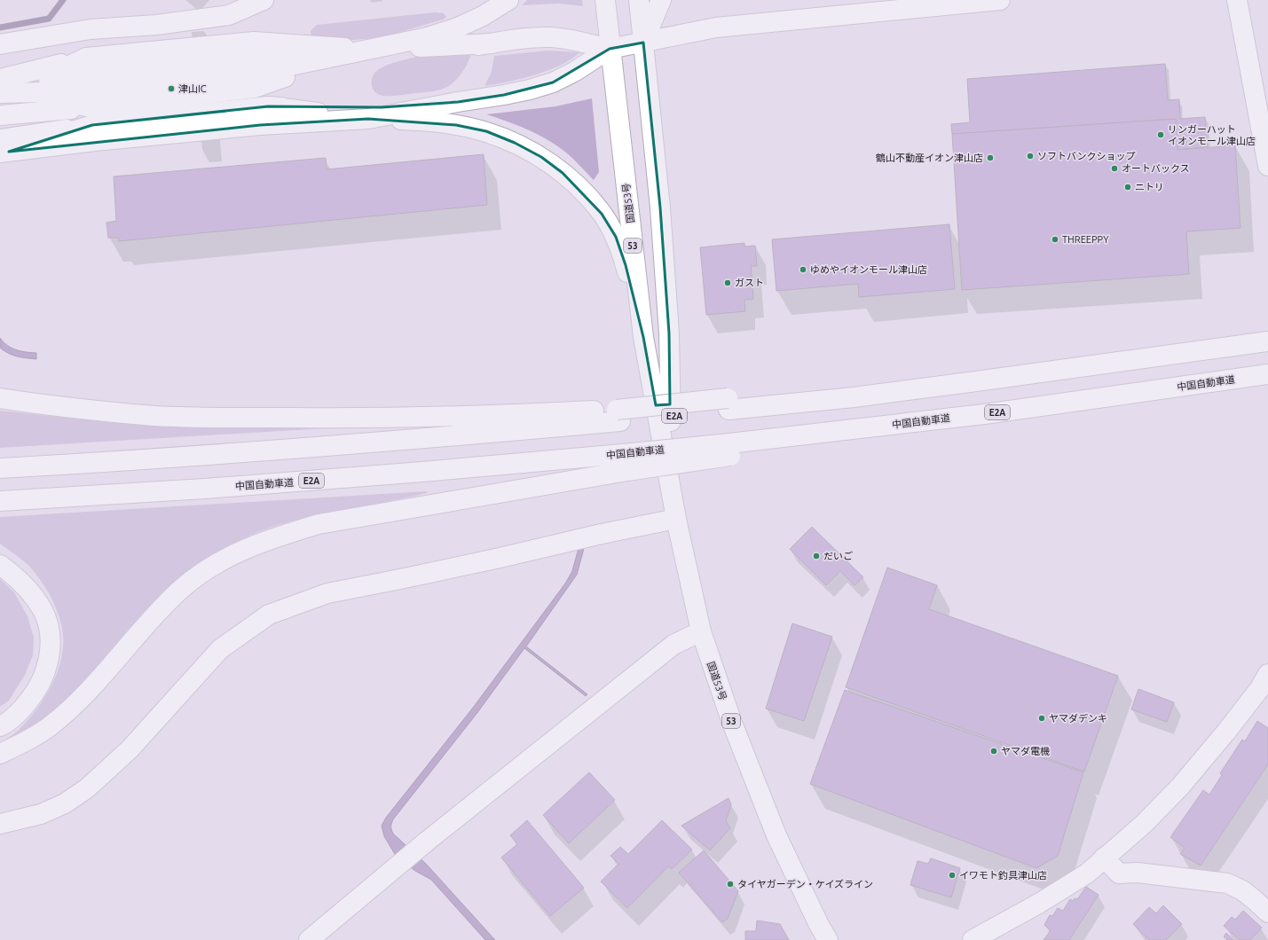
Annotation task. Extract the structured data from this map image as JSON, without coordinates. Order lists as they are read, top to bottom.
{
  "streets": {
    "main road": [
      "国道53号",
      "53",
      "中国自動車道",
      "E2A"
    ]
  },
  "places": [
    "津山IC",
    "リンガーハット イオンモール津山店",
    "ソフトバンクショップ",
    "鶴山不動産イオン津山店",
    "オートバックス",
    "ニトリ",
    "THREEPPY",
    "ゆめやイオンモール津山店",
    "ガスト",
    "だいご",
    "ヤマダデンキ",
    "ヤマダ電機",
    "イワモト釣具津山店",
    "タイヤガーデン・ケイズライン"
  ]
}
